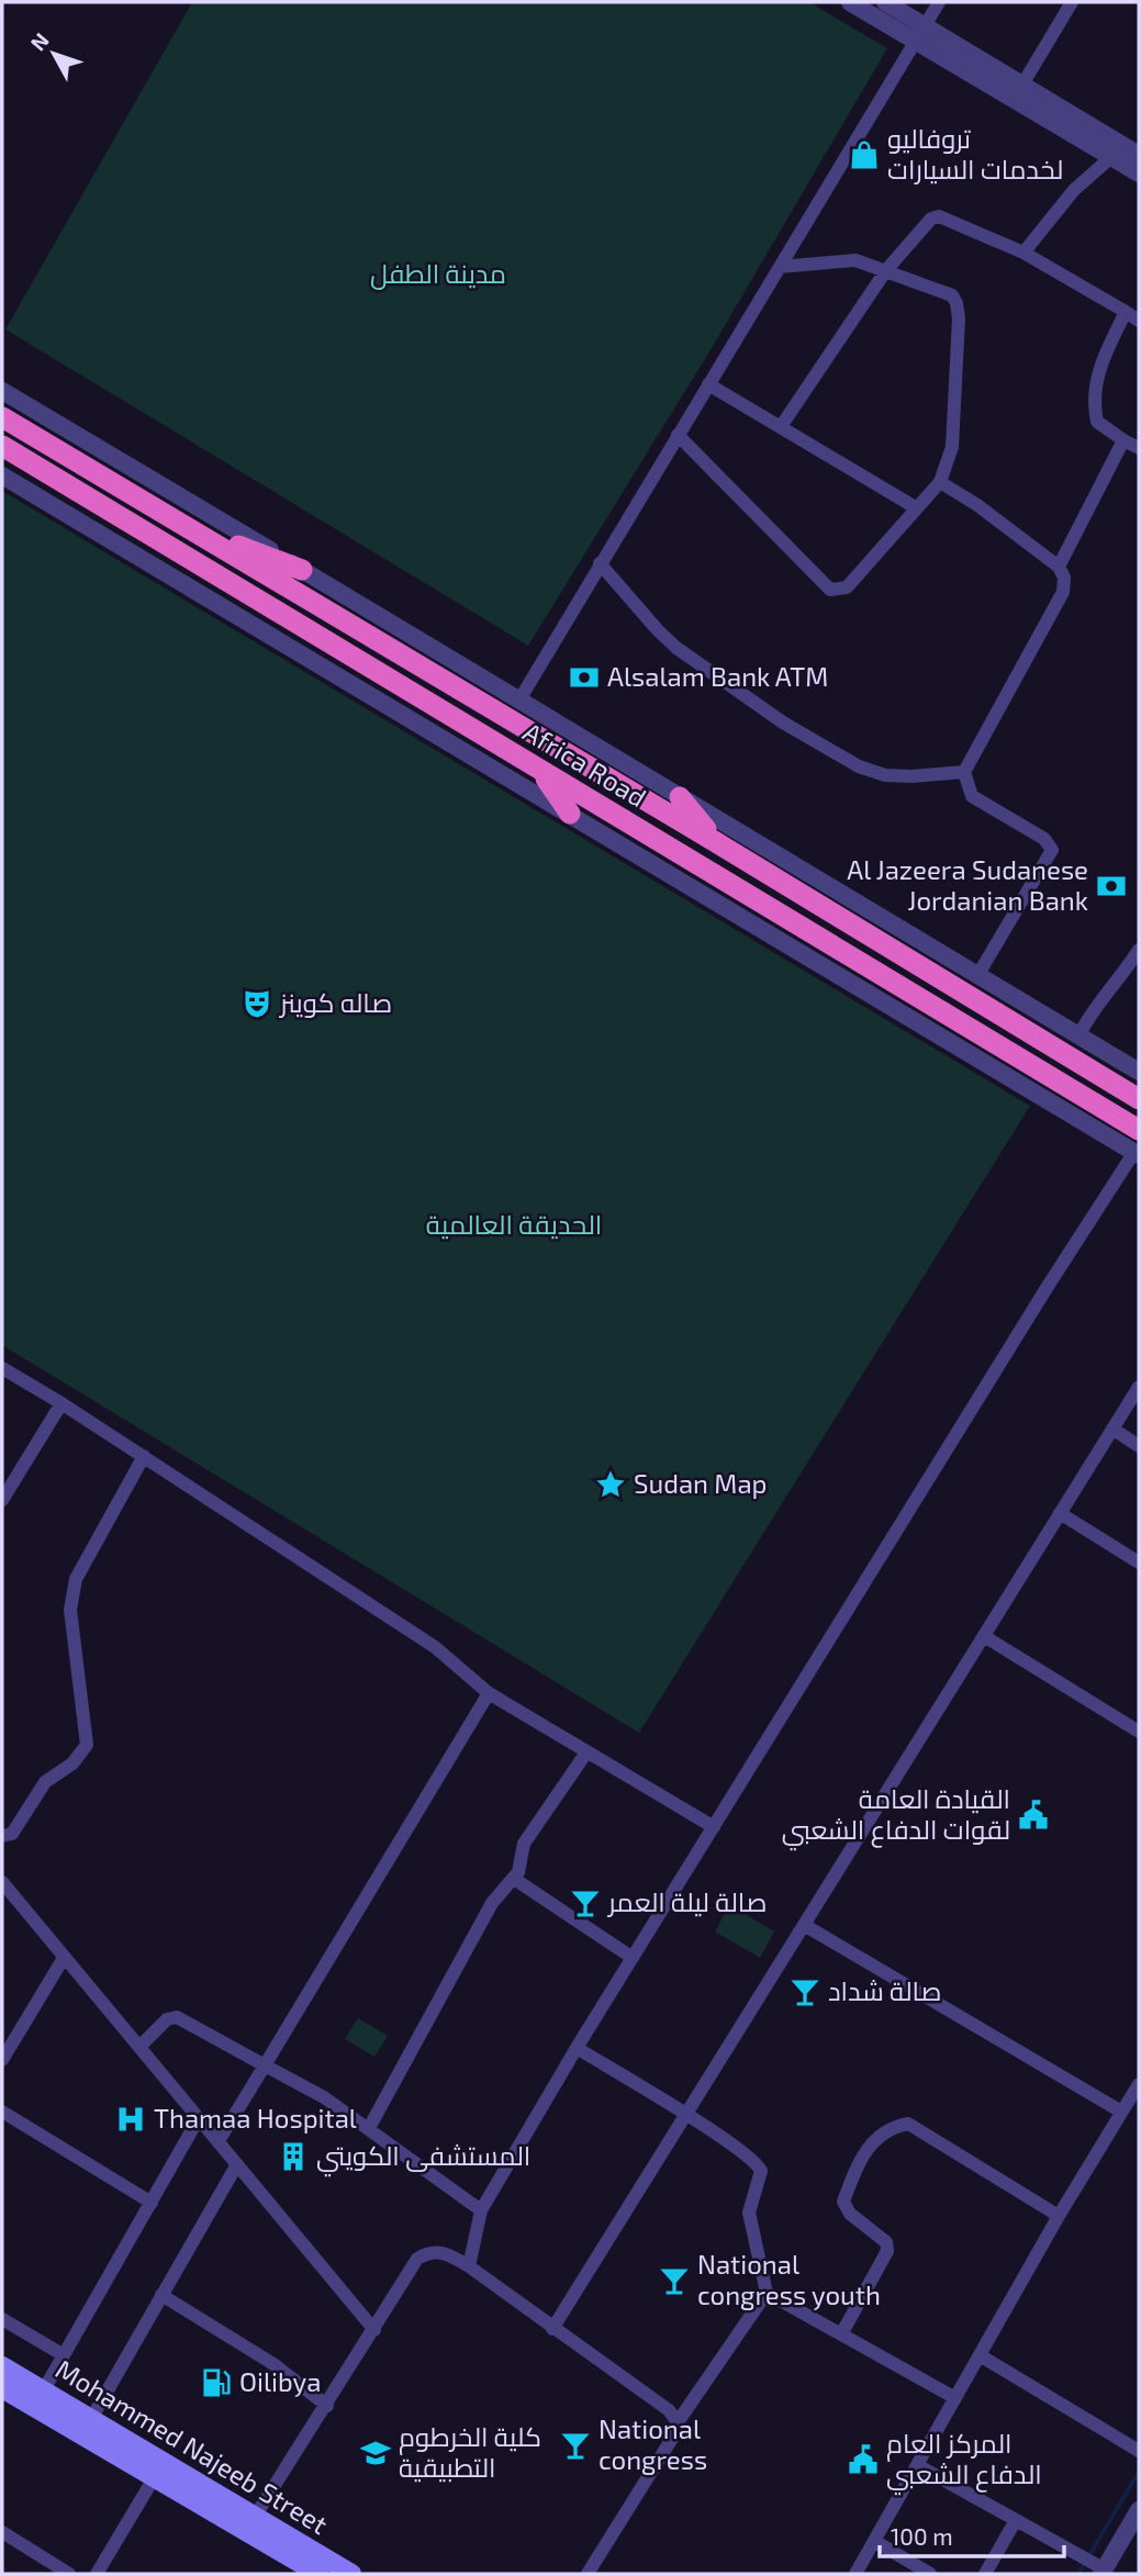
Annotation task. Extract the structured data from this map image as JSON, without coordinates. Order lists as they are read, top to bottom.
{
  "streets": {
    "highway": ["Africa Road"],
    "main road": ["Mohammed Najeeb Street"]
  },
  "parks": ["مدينة الطفل", "الحديقة العالمية"],
  "places": {
    "shop": ["تروفاليو لخدمات السيارات"],
    "bank": ["Alsalam Bank ATM", "Al Jazeera Sudanese Jordanian Bank"],
    "theatre": ["صاله كوينز"],
    "place": ["Sudan Map"],
    "public building": ["القيادة العامة لقوات الدفاع الشعبي", "المركز العام الدفاع الشعبي"],
    "bar": [
      "صالة ليلة العمر",
      "صالة شداد",
      "National congress youth",
      "National congress"
    ],
    "hospital": ["Thamaa Hospital"],
    "building": ["المستشفى الكويتي"],
    "fuel station": ["Oilibya"],
    "school or university": ["كلية الخرطوم التطبيقية"]
  },
  "scale_bar": "100 m",
  "north": "top left"
}
